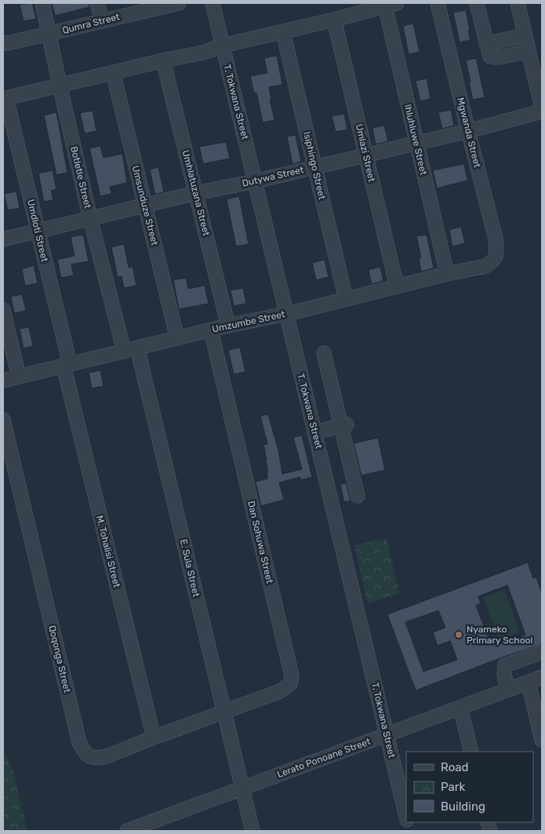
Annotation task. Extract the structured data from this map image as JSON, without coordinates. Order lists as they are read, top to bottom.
{
  "streets": {
    "street": [
      "Qumra Street",
      "T. Tokwana Street",
      "Mgwanda Street",
      "Ihluhluwe Street",
      "Umlazi Street",
      "Isiphingo Street",
      "Dutywa Street",
      "Botletle Street",
      "Umhlatuzana Street",
      "Umsunduze Street",
      "Umdloti Street",
      "Umzumbe Street",
      "Dan Sohuwa Street",
      "M. Tohalisi Street",
      "E. Sula Street",
      "Qoqonga Street",
      "Lerato Ponoane Street"
    ]
  },
  "crossings": [
    ["Qumra Street", "Botletle Street"],
    ["T. Tokwana Street", "Dutywa Street"],
    ["T. Tokwana Street", "Umzumbe Street"],
    ["T. Tokwana Street", "Lerato Ponoane Street"],
    ["Mgwanda Street", "Dutywa Street"],
    ["Mgwanda Street", "Umzumbe Street"],
    ["Ihluhluwe Street", "Dutywa Street"],
    ["Ihluhluwe Street", "Umzumbe Street"],
    ["Umlazi Street", "Dutywa Street"],
    ["Umlazi Street", "Umzumbe Street"],
    ["Isiphingo Street", "Dutywa Street"],
    ["Isiphingo Street", "Umzumbe Street"],
    ["Dutywa Street", "Botletle Street"],
    ["Dutywa Street", "Umhlatuzana Street"],
    ["Dutywa Street", "Umsunduze Street"],
    ["Dutywa Street", "Umdloti Street"],
    ["Botletle Street", "Umzumbe Street"],
    ["Botletle Street", "E. Sula Street"],
    ["Umhlatuzana Street", "Umzumbe Street"],
    ["Umsunduze Street", "Umzumbe Street"],
    ["Umdloti Street", "Umzumbe Street"],
    ["Umdloti Street", "M. Tohalisi Street"],
    ["Umzumbe Street", "Dan Sohuwa Street"],
    ["Umzumbe Street", "M. Tohalisi Street"],
    ["Umzumbe Street", "E. Sula Street"],
    ["Dan Sohuwa Street", "E. Sula Street"],
    ["Dan Sohuwa Street", "Qoqonga Street"],
    ["M. Tohalisi Street", "Qoqonga Street"],
    ["E. Sula Street", "Qoqonga Street"],
    ["E. Sula Street", "Lerato Ponoane Street"]
  ],
  "places": ["Nyameko Primary School"],
  "legend": ["Road", "Park", "Building"]
}
